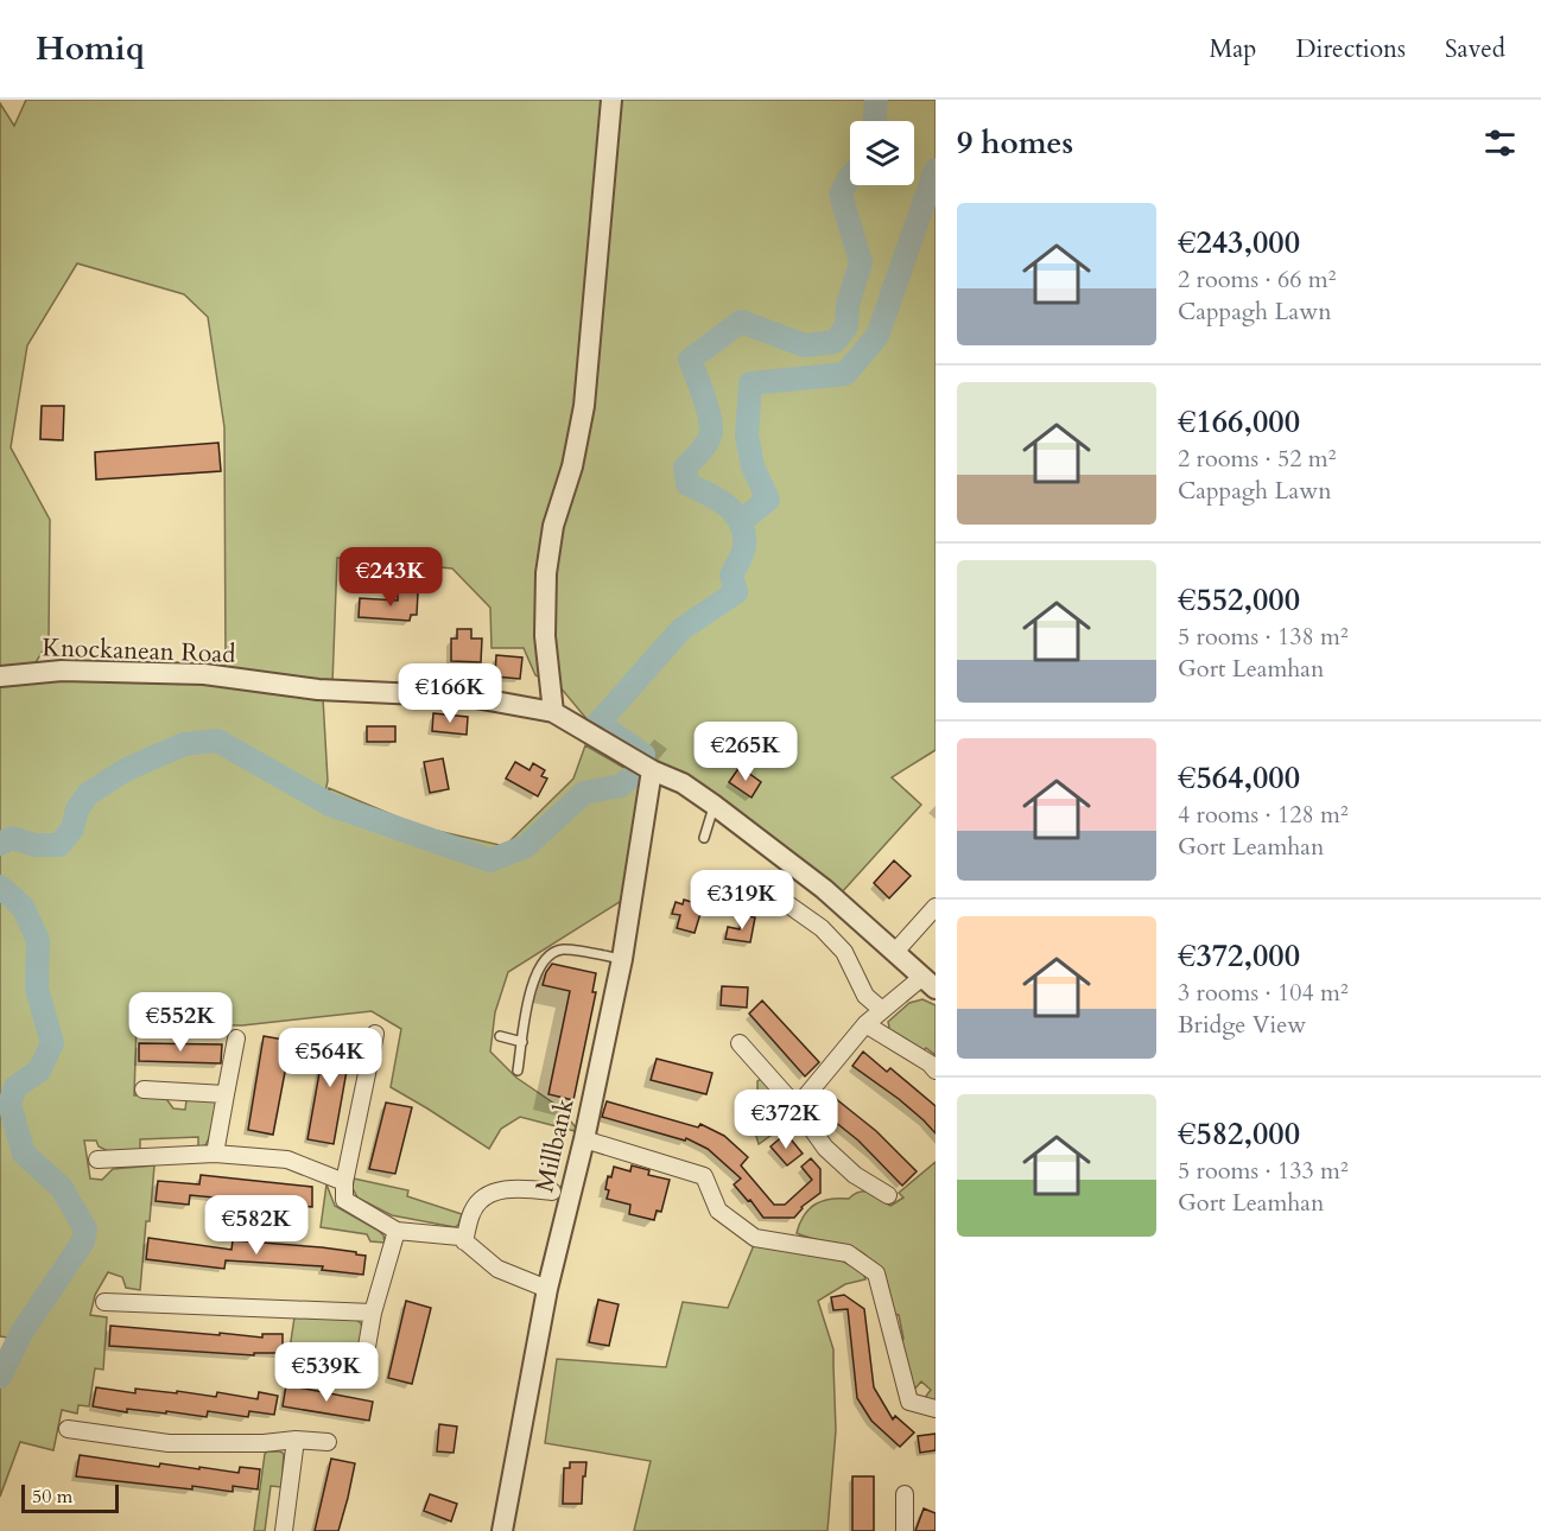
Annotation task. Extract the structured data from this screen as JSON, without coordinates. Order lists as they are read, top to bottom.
{
  "streets": {
    "street": ["Knockanean Road", "Millbank"]
  },
  "scale_bar": "50 m",
  "page": {
    "header": "Homiq",
    "nav": ["Map", "Directions", "Saved"],
    "heading": "9 homes",
    "list": [
      {
        "name": "€243,000",
        "note": "2 rooms · 66 m² · Cappagh Lawn"
      },
      {
        "name": "€166,000",
        "note": "2 rooms · 52 m² · Cappagh Lawn"
      },
      {
        "name": "€552,000",
        "note": "5 rooms · 138 m² · Gort Leamhan"
      },
      {
        "name": "€564,000",
        "note": "4 rooms · 128 m² · Gort Leamhan"
      },
      {
        "name": "€372,000",
        "note": "3 rooms · 104 m² · Bridge View"
      },
      {
        "name": "€582,000",
        "note": "5 rooms · 133 m² · Gort Leamhan"
      }
    ],
    "price": [
      "€243K",
      "€166K",
      "€265K",
      "€319K",
      "€552K",
      "€564K",
      "€372K",
      "€582K",
      "€539K"
    ],
    "scale": "50 m"
  }
}
